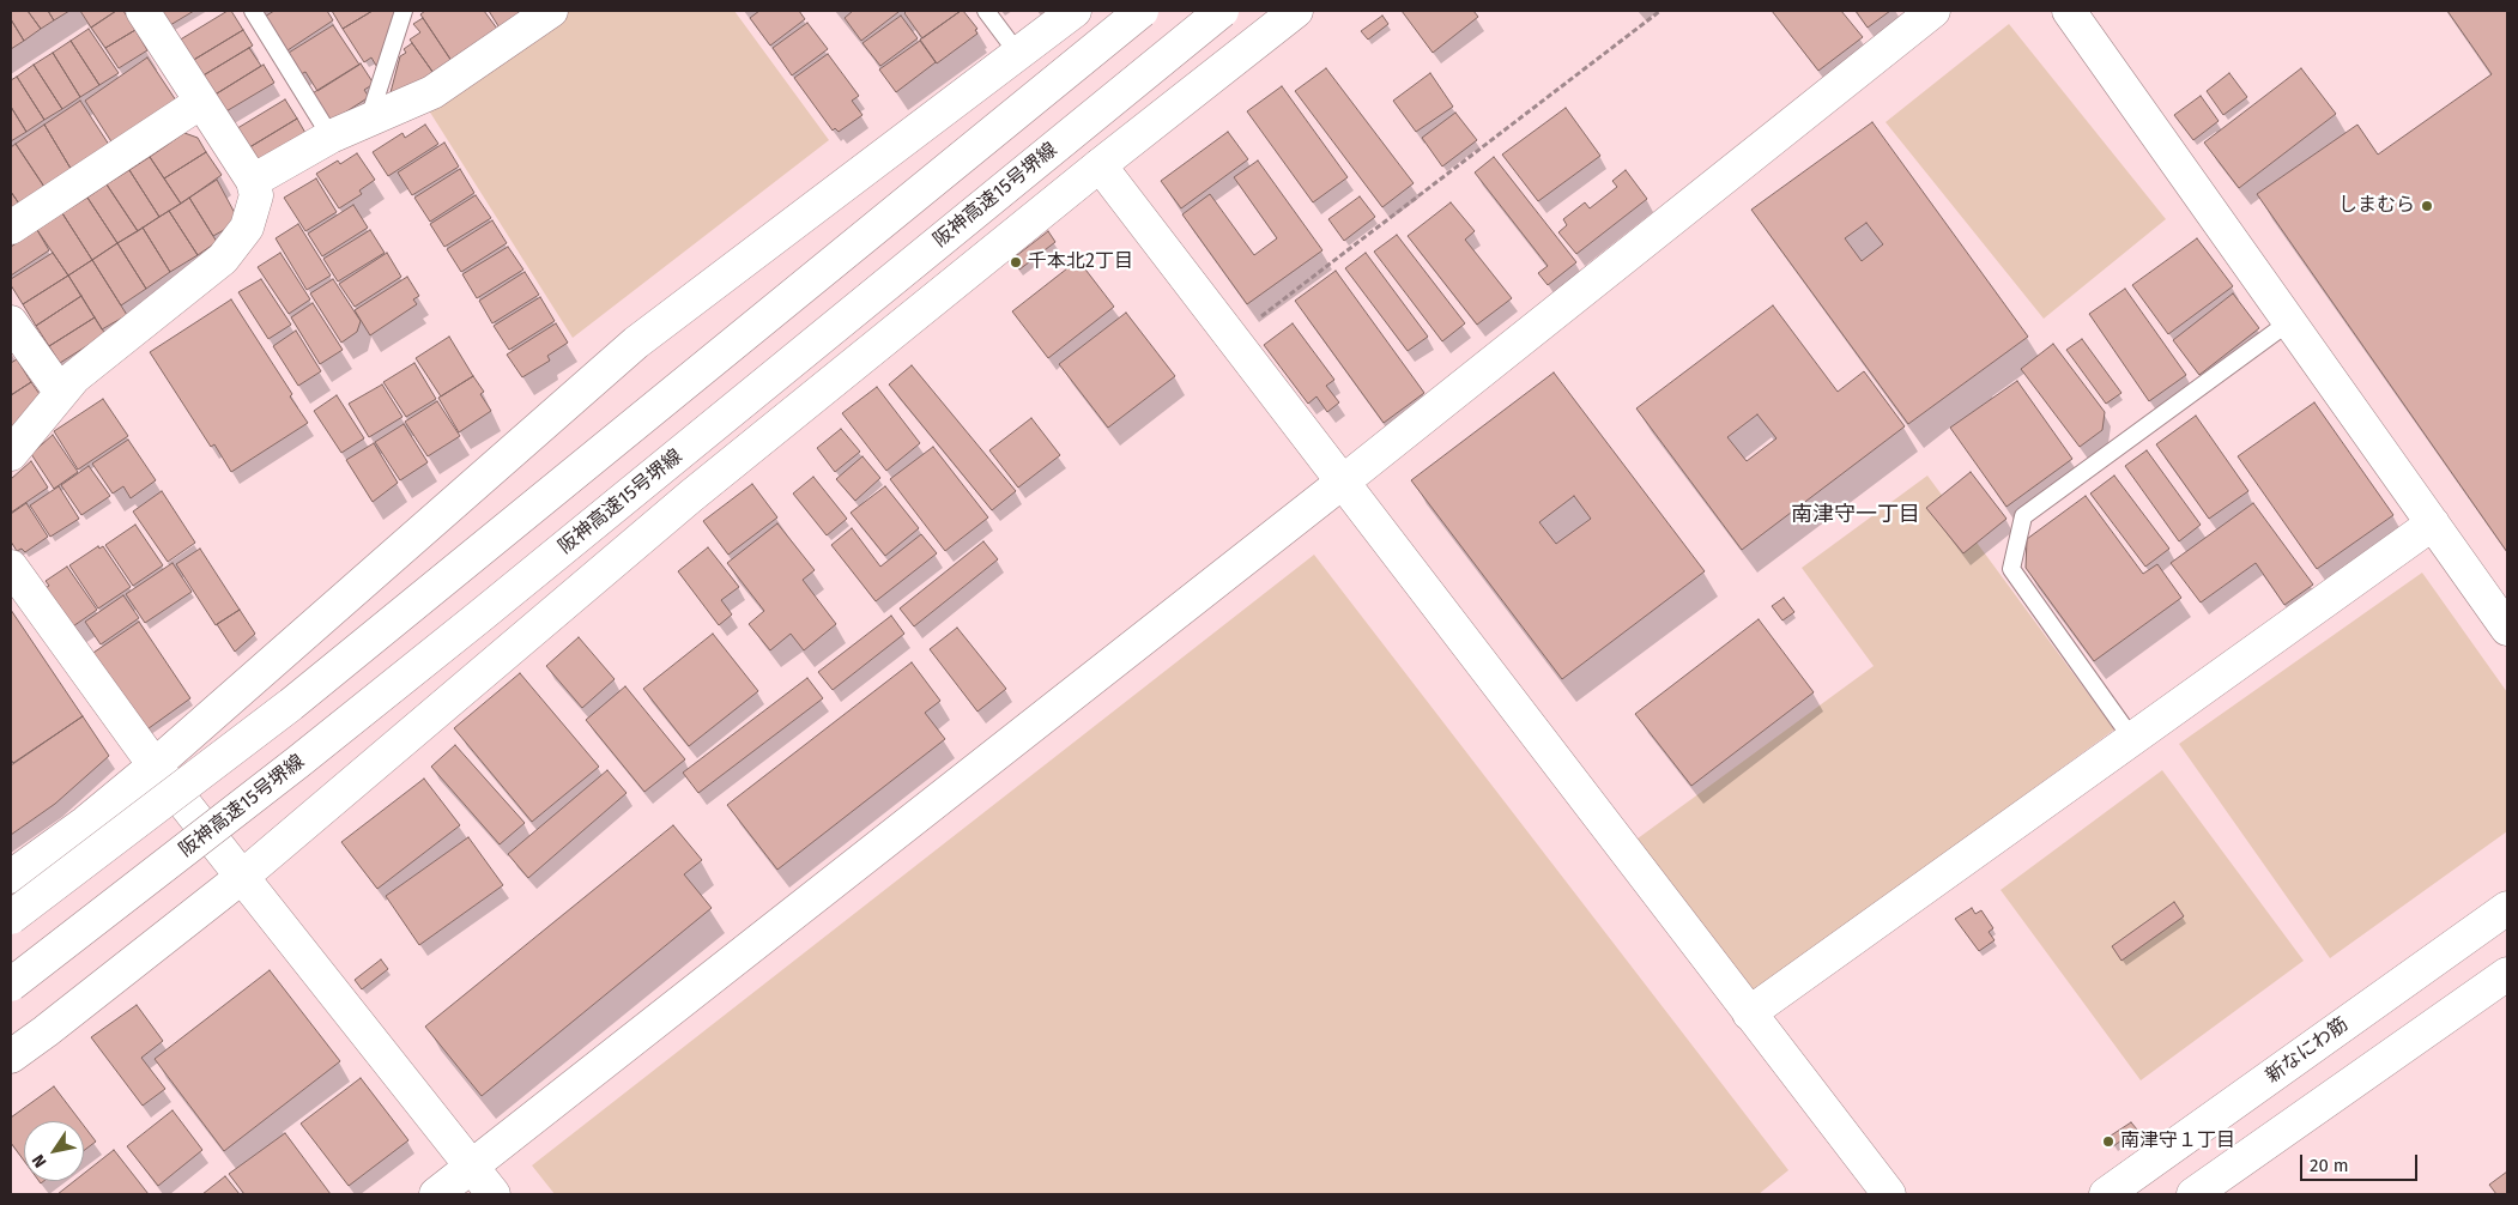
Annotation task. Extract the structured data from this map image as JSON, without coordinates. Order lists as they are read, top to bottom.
{
  "streets": {
    "main road": ["阪神高速15号堺線", "新なにわ筋"]
  },
  "districts": ["南津守一丁目"],
  "places": ["しまむら", "千本北2丁目", "南津守１丁目"],
  "scale_bar": "20 m",
  "north": "bottom left"
}
